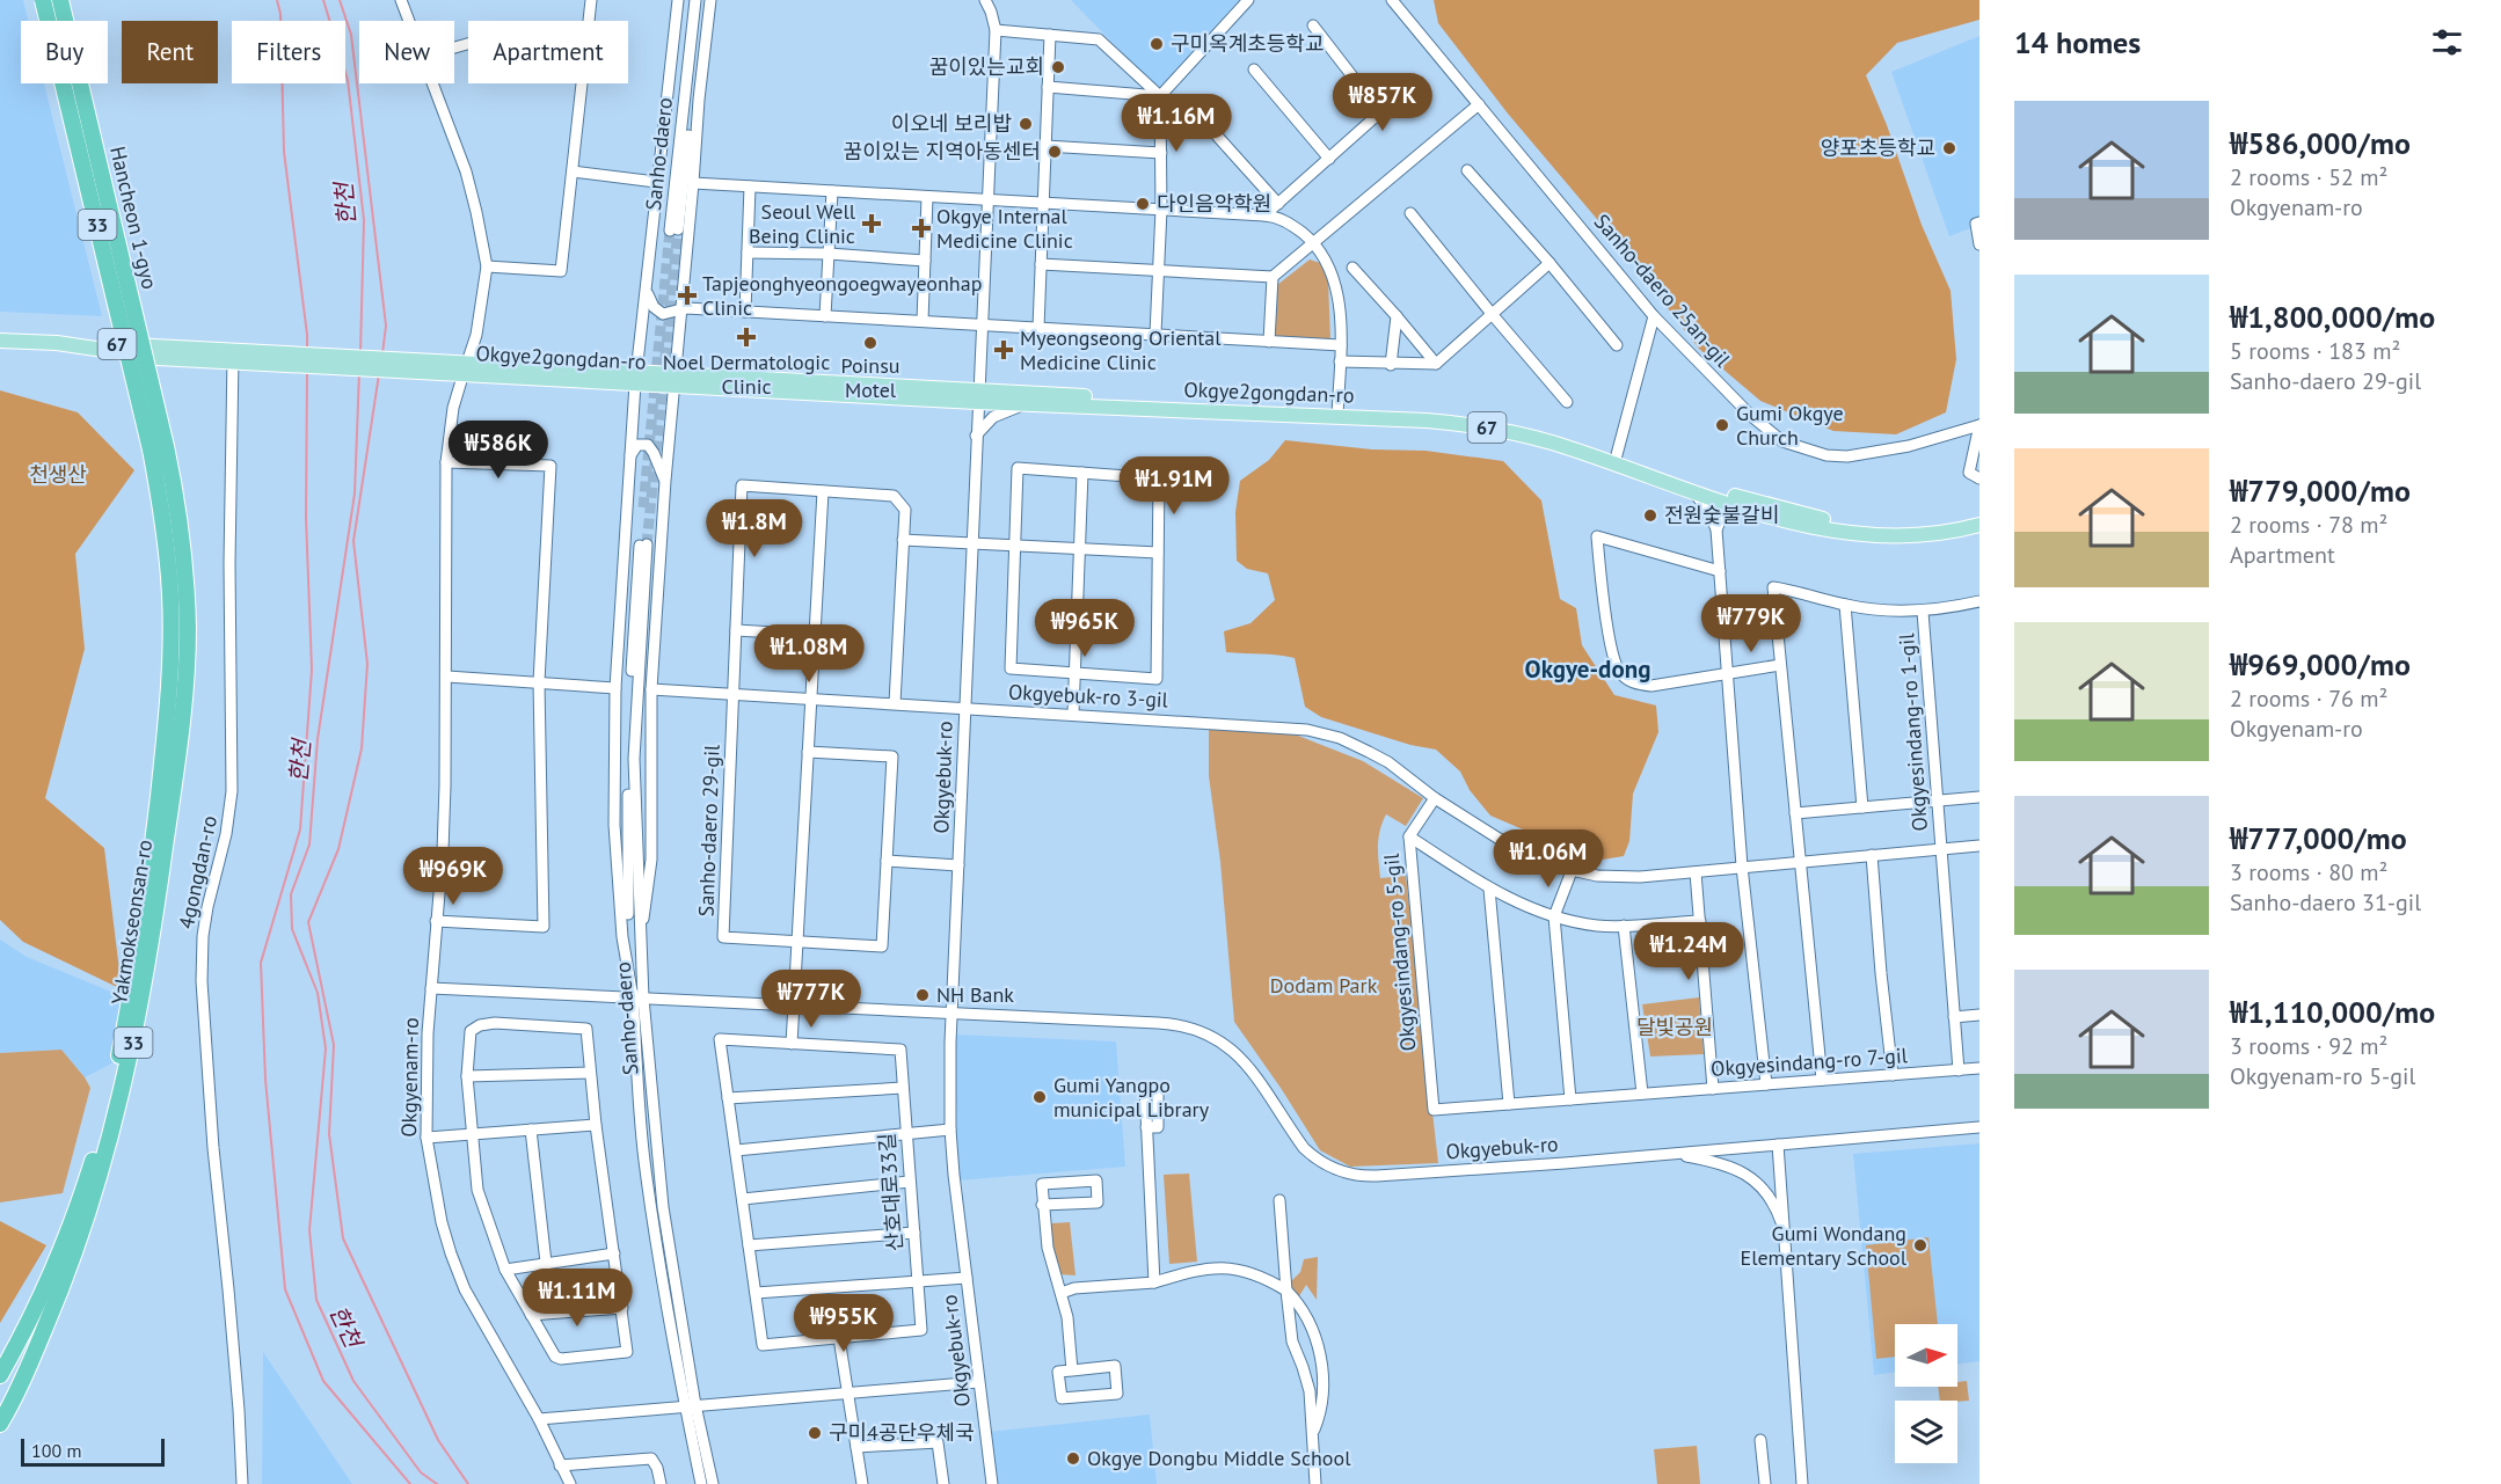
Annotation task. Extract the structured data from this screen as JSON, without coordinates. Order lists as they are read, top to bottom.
{
  "streets": {
    "highway": ["Hancheon 1-gyo", "33", "Yakmokseonsan-ro"],
    "main road": ["67", "Okgye2gongdan-ro"],
    "street": [
      "Sanho-daero",
      "Sanho-daero 25an-gil",
      "Okgyebuk-ro 3-gil",
      "Okgyesindang-ro 1-gil",
      "Okgyebuk-ro",
      "Sanho-daero 29-gil",
      "4gongdan-ro",
      "Okgyesindang-ro 5-gil",
      "Okgyesindang-ro 7-gil",
      "Okgyenam-ro",
      "산호대로33길"
    ]
  },
  "crossings": [
    ["Hancheon 1-gyo", "Yakmokseonsan-ro"],
    ["Okgye2gongdan-ro", "Okgyebuk-ro"],
    ["Okgye2gongdan-ro", "4gongdan-ro"],
    ["Okgye2gongdan-ro", "Okgyenam-ro"],
    ["Okgyebuk-ro 3-gil", "Okgyebuk-ro"],
    ["Okgyebuk-ro 3-gil", "Okgyesindang-ro 5-gil"],
    ["Okgyesindang-ro 5-gil", "Okgyesindang-ro 7-gil"]
  ],
  "districts": ["Okgye-dong"],
  "water": ["한천"],
  "parks": ["천생산", "Dodam Park", "달빛공원"],
  "places": {
    "other": [
      "구미옥계초등학교",
      "꿈이있는교회",
      "이오네 보리밥",
      "양포초등학교",
      "꿈이있는 지역아동센터",
      "다인음악학원",
      "Poinsu Motel",
      "Gumi Okgye Church",
      "전원숯불갈비",
      "NH Bank",
      "Gumi Yangpo municipal Library",
      "Gumi Wondang Elementary School",
      "구미4공단우체국",
      "Okgye Dongbu Middle School"
    ],
    "health": [
      "Seoul Well Being Clinic",
      "Okgye Internal Medicine Clinic",
      "Tapjeonghyeongoegwayeonhap Clinic",
      "Noel Dermatologic Clinic",
      "Myeongseong Oriental Medicine Clinic"
    ]
  },
  "scale_bar": "100 m",
  "north": "right",
  "page": {
    "heading": "14 homes",
    "chip": [
      "Buy",
      "Rent",
      "Filters",
      "New",
      "Apartment"
    ],
    "price": [
      "₩857K",
      "₩1.16M",
      "₩586K",
      "₩1.91M",
      "₩1.8M",
      "₩779K",
      "₩965K",
      "₩1.08M",
      "₩1.06M",
      "₩969K",
      "₩1.24M",
      "₩777K",
      "₩1.11M",
      "₩955K"
    ],
    "list": [
      {
        "name": "₩586,000/mo",
        "note": "2 rooms · 52 m² · Okgyenam-ro"
      },
      {
        "name": "₩1,800,000/mo",
        "note": "5 rooms · 183 m² · Sanho-daero 29-gil"
      },
      {
        "name": "₩779,000/mo",
        "note": "2 rooms · 78 m² · Apartment"
      },
      {
        "name": "₩969,000/mo",
        "note": "2 rooms · 76 m² · Okgyenam-ro"
      },
      {
        "name": "₩777,000/mo",
        "note": "3 rooms · 80 m² · Sanho-daero 31-gil"
      },
      {
        "name": "₩1,110,000/mo",
        "note": "3 rooms · 92 m² · Okgyenam-ro 5-gil"
      }
    ],
    "scale": "100 m"
  }
}
